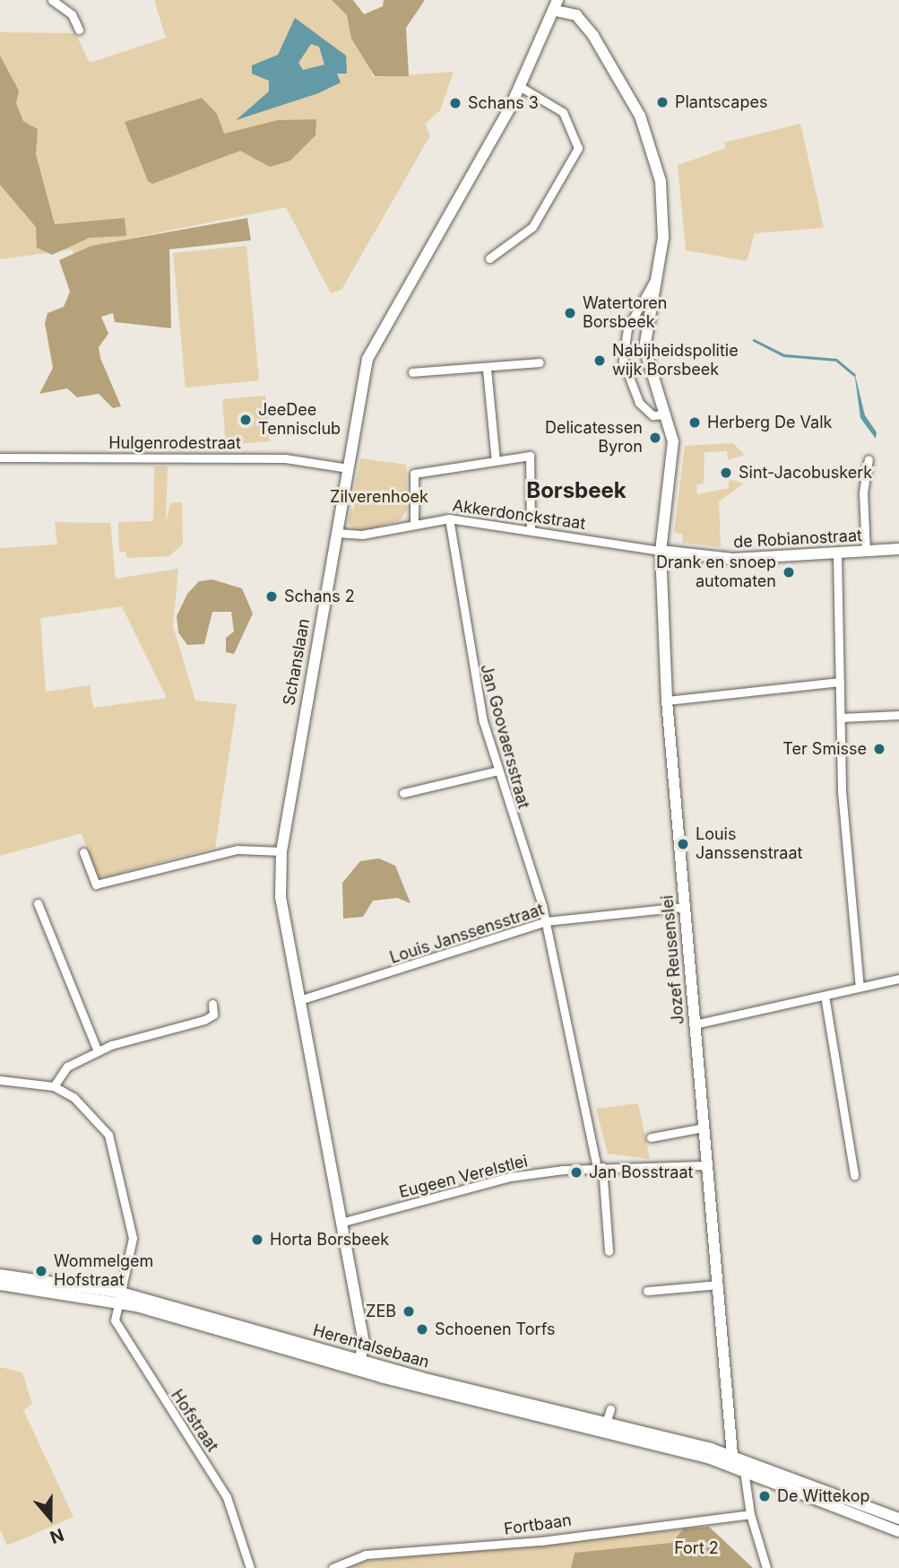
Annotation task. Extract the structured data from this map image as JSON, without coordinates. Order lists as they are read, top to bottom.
{
  "streets": {
    "street": [
      "Hulgenrodestraat",
      "Akkerdonckstraat",
      "de Robianostraat",
      "Schanslaan",
      "Jan Goovaersstraat",
      "Louis Janssensstraat",
      "Jozef Reusenslei",
      "Eugeen Verelstlei",
      "Herentalsebaan",
      "Hofstraat",
      "Fortbaan"
    ]
  },
  "crossings": [
    ["Hulgenrodestraat", "Schanslaan"],
    ["Akkerdonckstraat", "de Robianostraat"],
    ["Akkerdonckstraat", "Schanslaan"],
    ["Akkerdonckstraat", "Jan Goovaersstraat"],
    ["Akkerdonckstraat", "Jozef Reusenslei"],
    ["de Robianostraat", "Jozef Reusenslei"],
    ["Schanslaan", "Louis Janssensstraat"],
    ["Schanslaan", "Eugeen Verelstlei"],
    ["Schanslaan", "Herentalsebaan"],
    ["Jan Goovaersstraat", "Louis Janssensstraat"],
    ["Louis Janssensstraat", "Jozef Reusenslei"],
    ["Jozef Reusenslei", "Eugeen Verelstlei"],
    ["Jozef Reusenslei", "Herentalsebaan"],
    ["Herentalsebaan", "Hofstraat"]
  ],
  "districts": ["Borsbeek"],
  "parks": ["Zilverenhoek", "Fort 2"],
  "places": [
    "Plantscapes",
    "Schans 3",
    "Watertoren Borsbeek",
    "Nabijheidspolitie wijk Borsbeek",
    "JeeDee Tennisclub",
    "Herberg De Valk",
    "Delicatessen Byron",
    "Sint-Jacobuskerk",
    "Drank en snoep automaten",
    "Schans 2",
    "Ter Smisse",
    "Louis Janssenstraat",
    "Jan Bosstraat",
    "Horta Borsbeek",
    "Wommelgem Hofstraat",
    "ZEB",
    "Schoenen Torfs",
    "De Wittekop"
  ],
  "north": "bottom"
}
